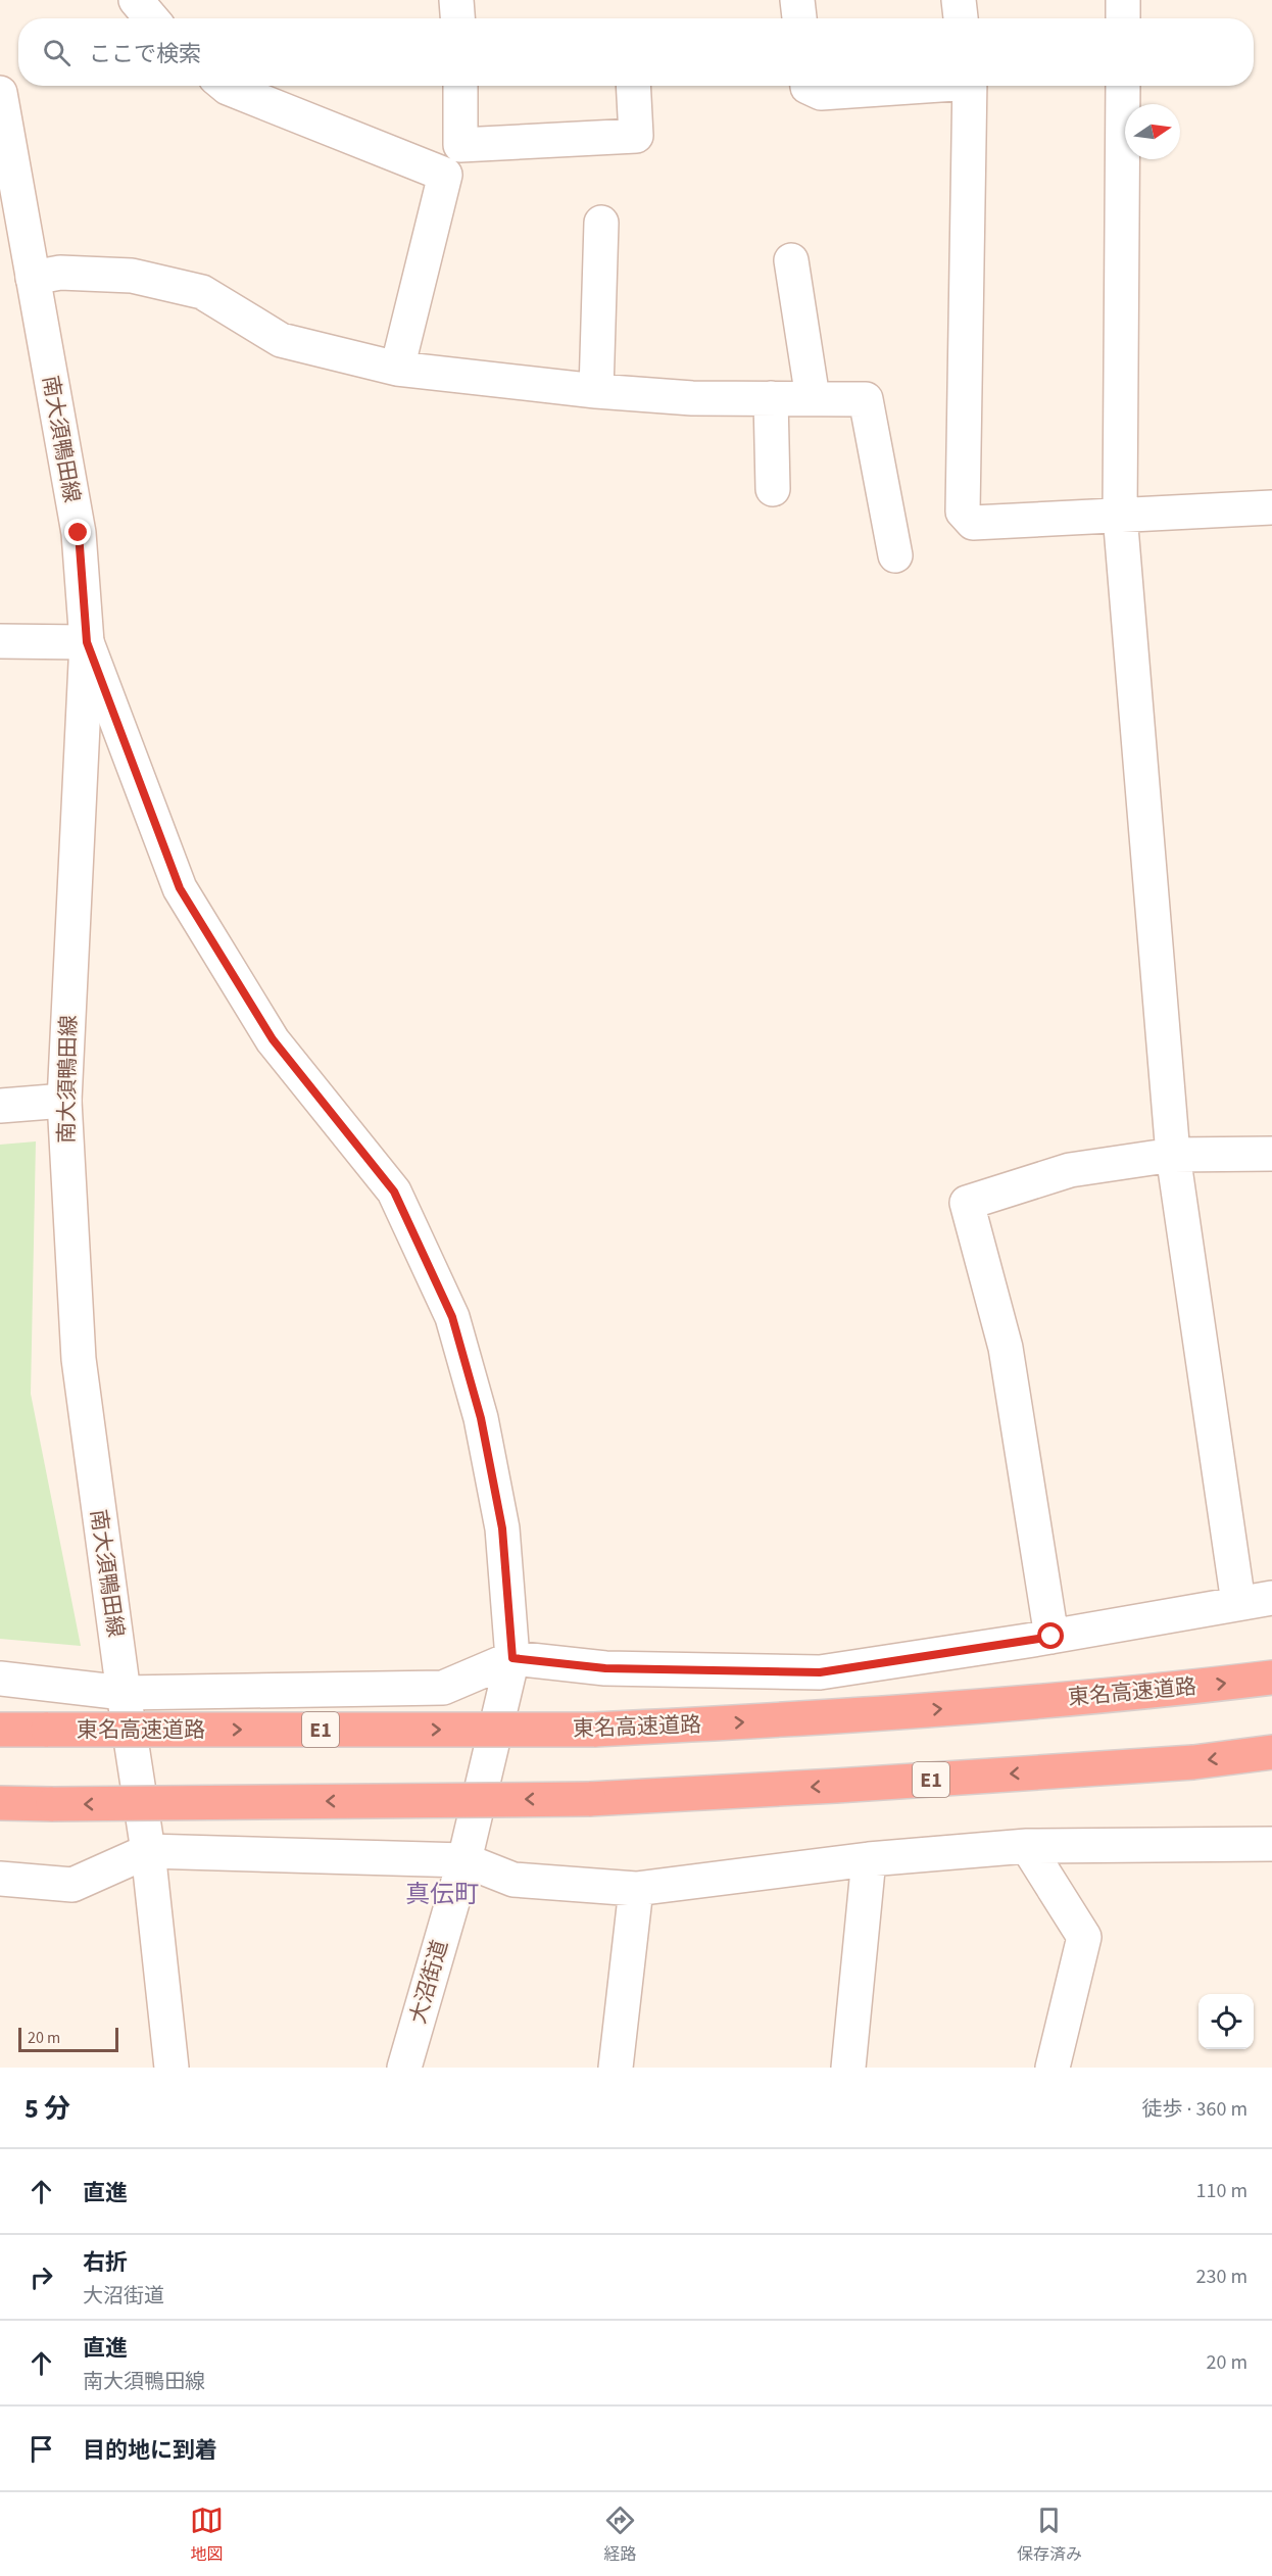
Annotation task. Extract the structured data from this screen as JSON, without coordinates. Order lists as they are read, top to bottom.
{
  "streets": {
    "highway": ["東名高速道路", "E1"],
    "street": ["南大須鴨田線", "大沼街道"]
  },
  "districts": ["真伝町"],
  "scale_bar": "20 m",
  "north": "right",
  "page": {
    "search": "ここで検索",
    "scale": "20 m",
    "heading": ["5 分", "徒歩 · 360 m"],
    "list": [
      ["直進", "110 m"],
      ["右折", "大沼街道", "230 m"],
      ["直進", "南大須鴨田線", "20 m"],
      "目的地に到着"
    ],
    "nav": ["地図", "経路", "保存済み"]
  }
}
